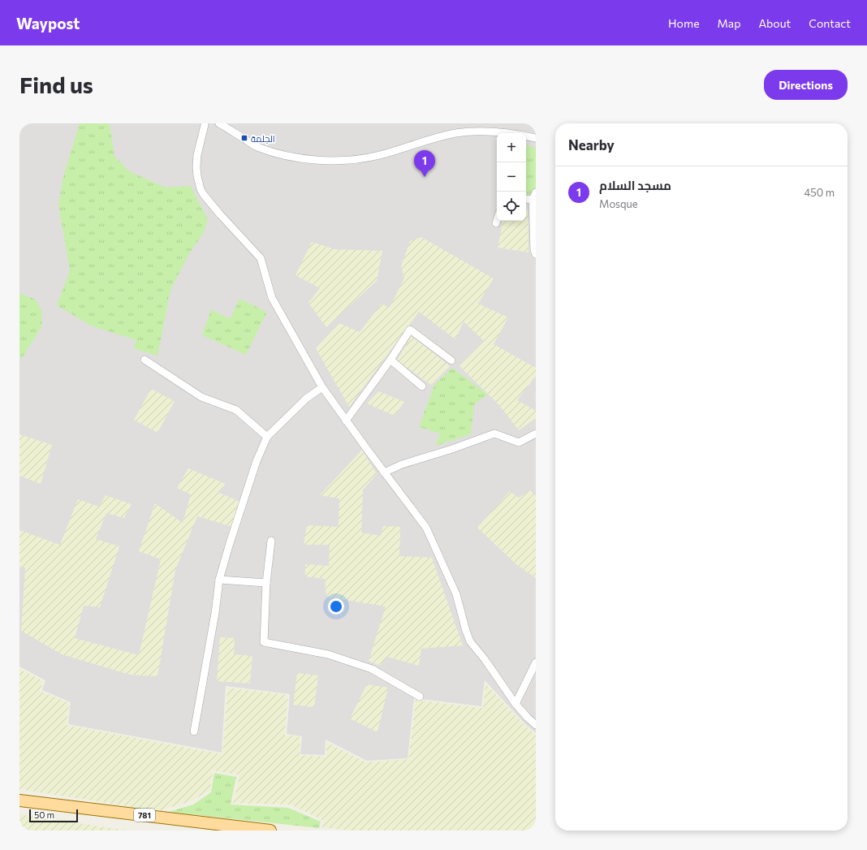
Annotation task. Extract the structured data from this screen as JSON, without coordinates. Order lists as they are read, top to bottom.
{
  "streets": {
    "main road": ["781"]
  },
  "places": {
    "transit": ["الجلمة"]
  },
  "scale_bar": "50 m",
  "page": {
    "header": "Waypost",
    "nav": [
      "Home",
      "Map",
      "About",
      "Contact"
    ],
    "buttons": "Directions",
    "title": "Find us",
    "heading": "Nearby",
    "map_buttons": ["+", "−"],
    "pins": "1",
    "list": [
      {
        "mark": "1",
        "name": "مسجد السلام",
        "note": "Mosque",
        "value": "450 m"
      }
    ],
    "scale": "50 m"
  }
}
